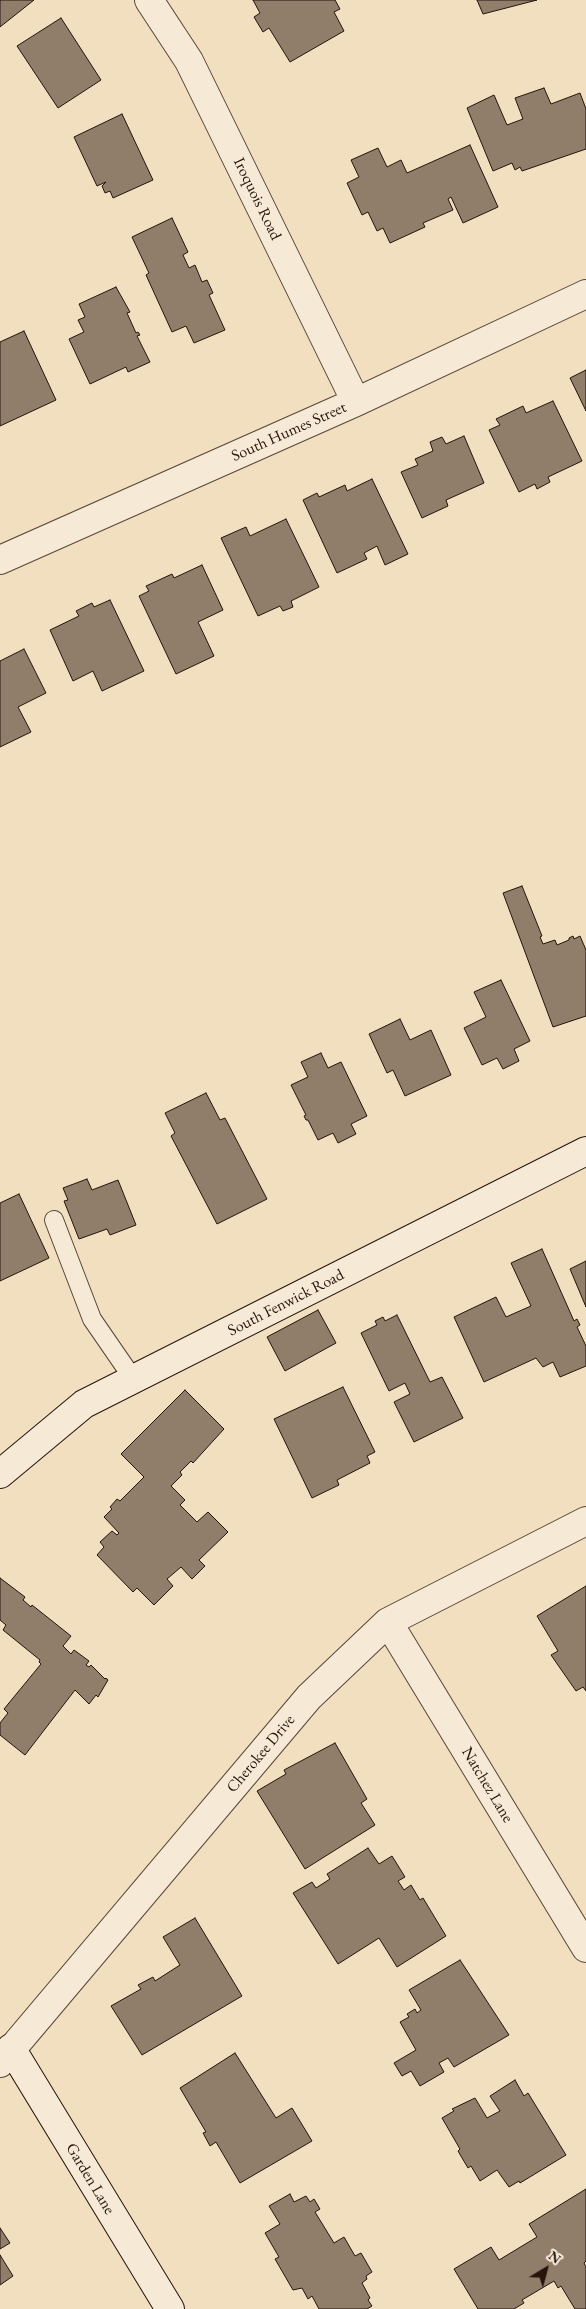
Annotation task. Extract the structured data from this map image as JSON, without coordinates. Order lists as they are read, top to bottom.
{
  "streets": {
    "street": [
      "Iroquois Road",
      "South Humes Street",
      "South Fenwick Road",
      "Cherokee Drive",
      "Natchez Lane",
      "Garden Lane"
    ]
  },
  "crossings": [
    ["Iroquois Road", "South Humes Street"],
    ["Cherokee Drive", "Natchez Lane"],
    ["Cherokee Drive", "Garden Lane"]
  ],
  "north": "top right"
}
